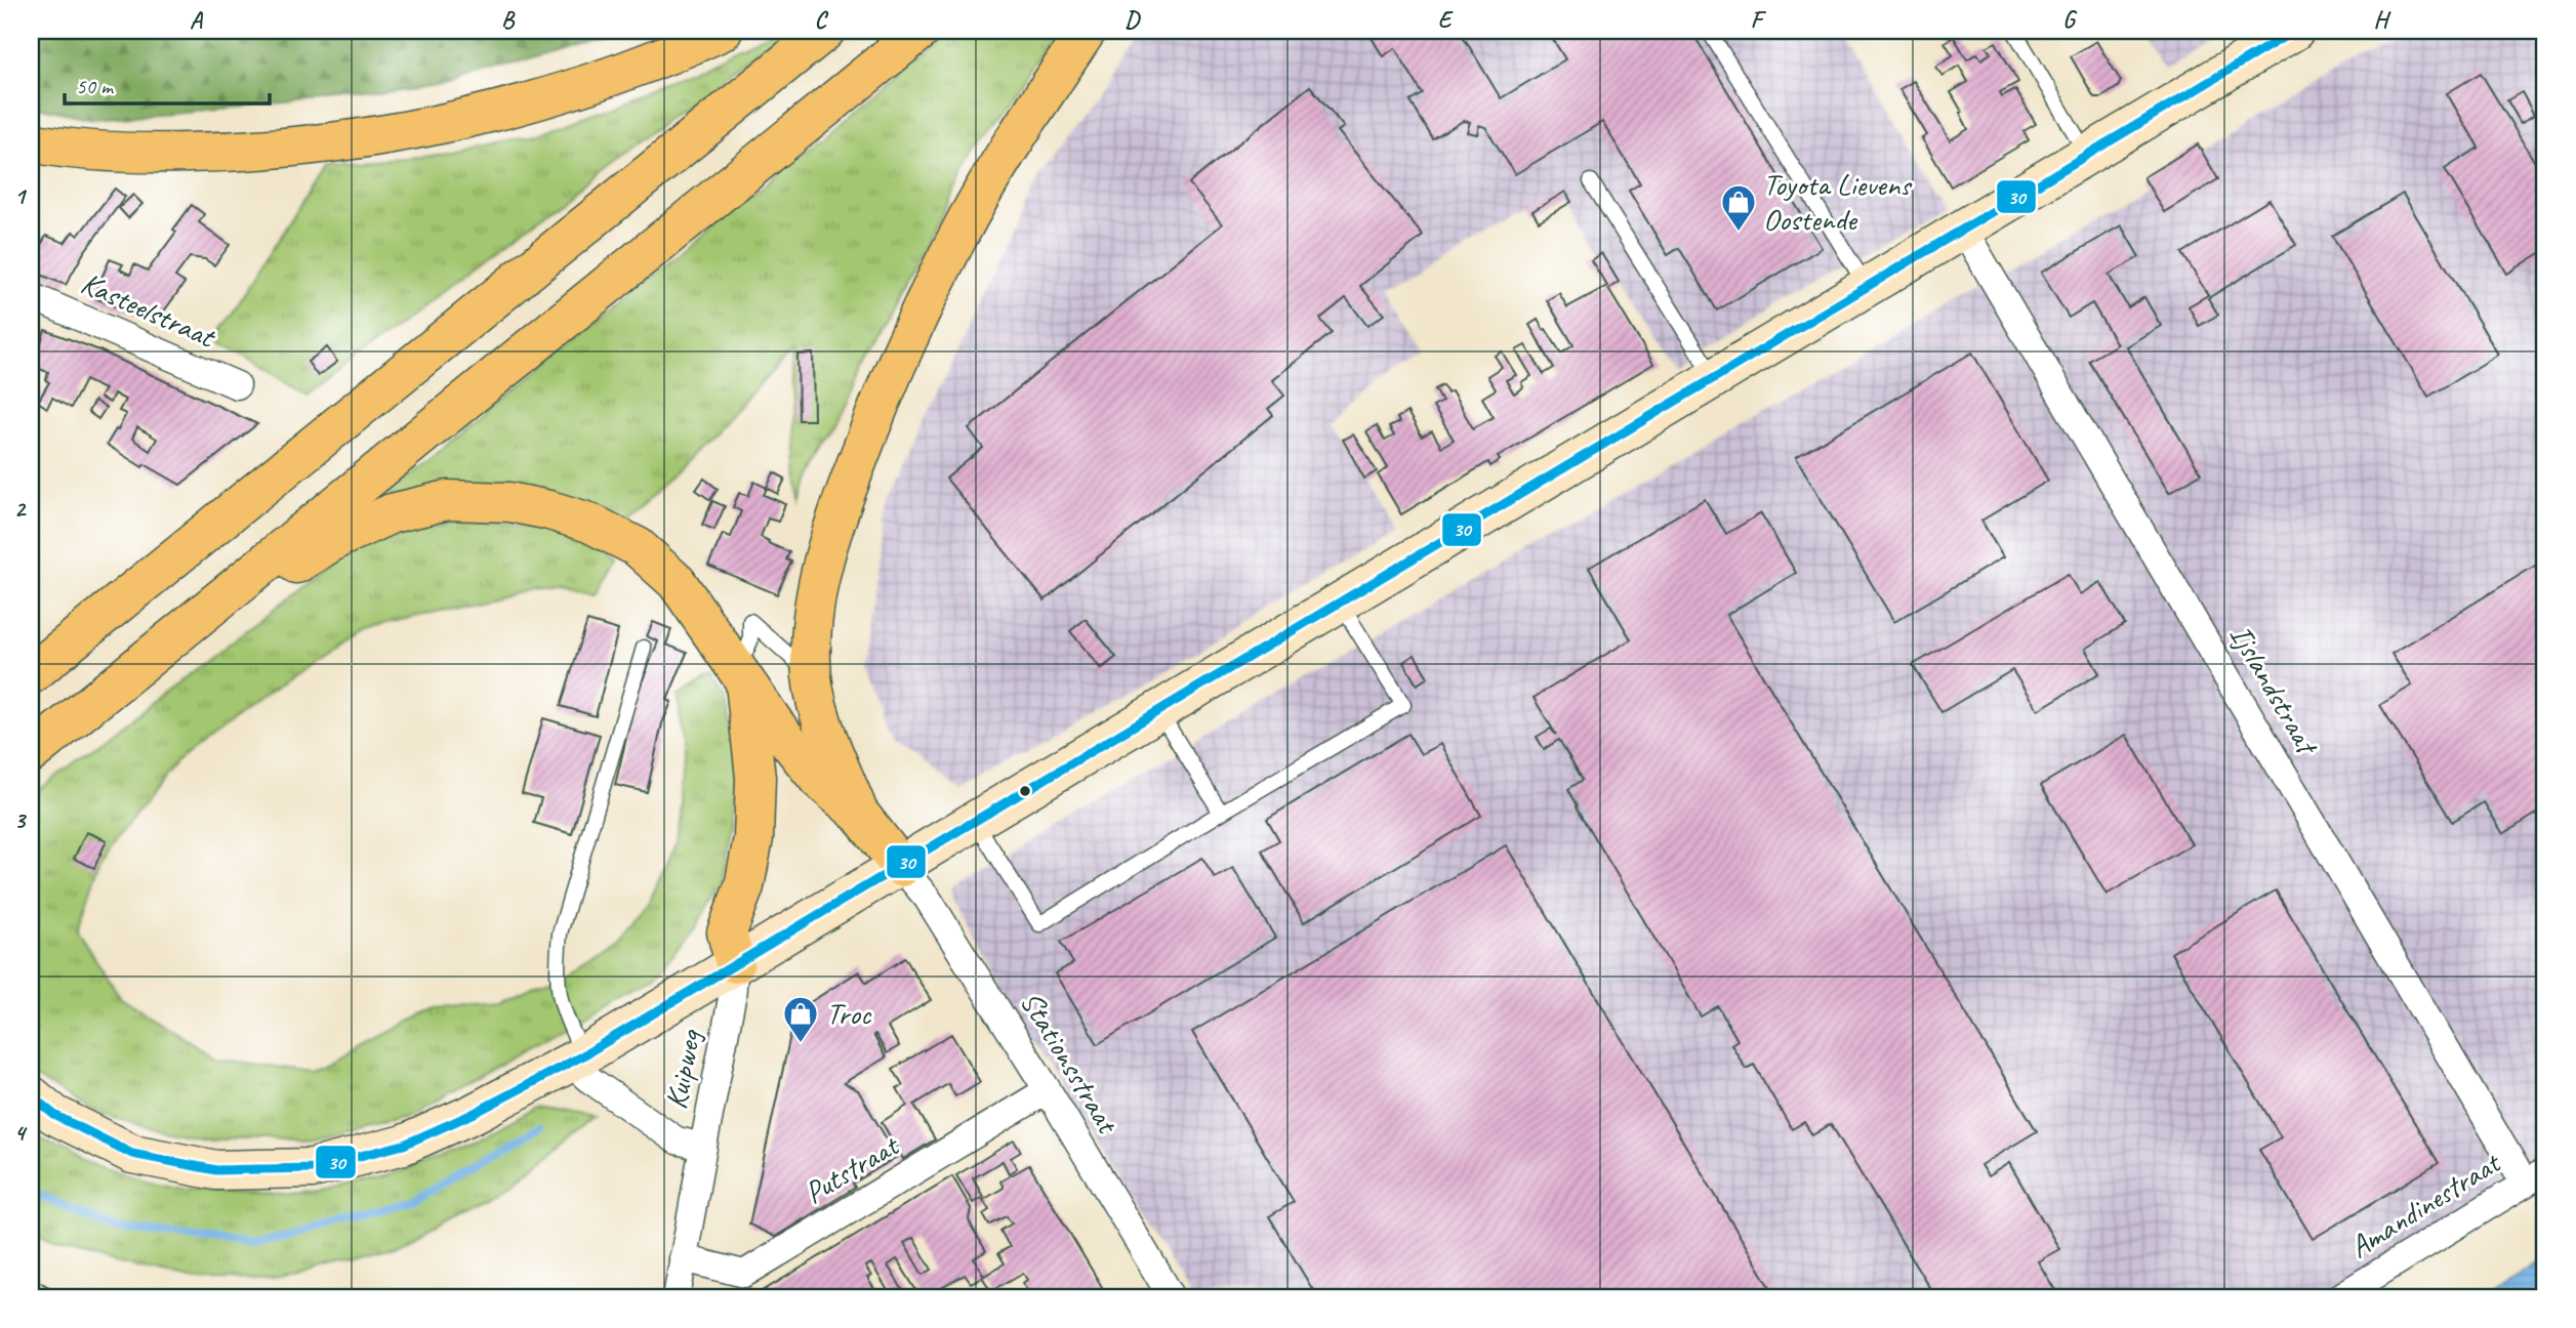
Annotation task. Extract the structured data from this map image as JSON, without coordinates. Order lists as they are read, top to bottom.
{
  "streets": {
    "street": [
      "Kasteelstraat",
      "Ijslandstraat",
      "Stationsstraat",
      "Kuipweg",
      "Putstraat",
      "Amandinestraat"
    ]
  },
  "crossings": [
    ["Ijslandstraat", "Amandinestraat"],
    ["Stationsstraat", "Putstraat"],
    ["Kuipweg", "Putstraat"]
  ],
  "places": {
    "shop": ["Toyota Lievens Oostende", "Troc"]
  },
  "lines": ["transit line 30"],
  "scale_bar": "50 m",
  "grid": {
    "columns": [
      "A",
      "B",
      "C",
      "D",
      "E",
      "F",
      "G",
      "H"
    ],
    "rows": [
      "1",
      "2",
      "3",
      "4"
    ]
  }
}
